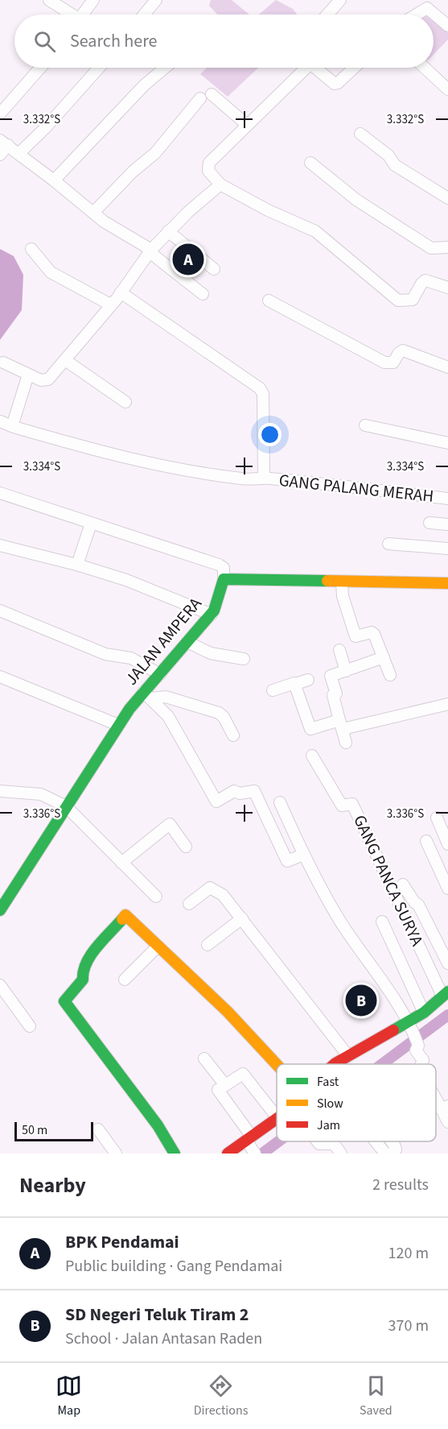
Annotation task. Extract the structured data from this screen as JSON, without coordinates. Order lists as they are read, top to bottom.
{
  "streets": {
    "street": ["GANG PALANG MERAH", "JALAN AMPERA", "GANG PANCA SURYA"]
  },
  "legend": ["Fast", "Slow", "Jam"],
  "scale_bar": "50 m",
  "page": {
    "search": "Search here",
    "pins": ["A", "B"],
    "scale": "50 m",
    "heading": ["Nearby", "2 results"],
    "list": [
      {
        "mark": "A",
        "name": "BPK Pendamai",
        "note": "Public building · Gang Pendamai",
        "value": "120 m"
      },
      {
        "mark": "B",
        "name": "SD Negeri Teluk Tiram 2",
        "note": "School · Jalan Antasan Raden",
        "value": "370 m"
      }
    ],
    "nav": ["Map", "Directions", "Saved"]
  },
  "coordinates": ["3.332°S", "3.334°S", "3.336°S"]
}
